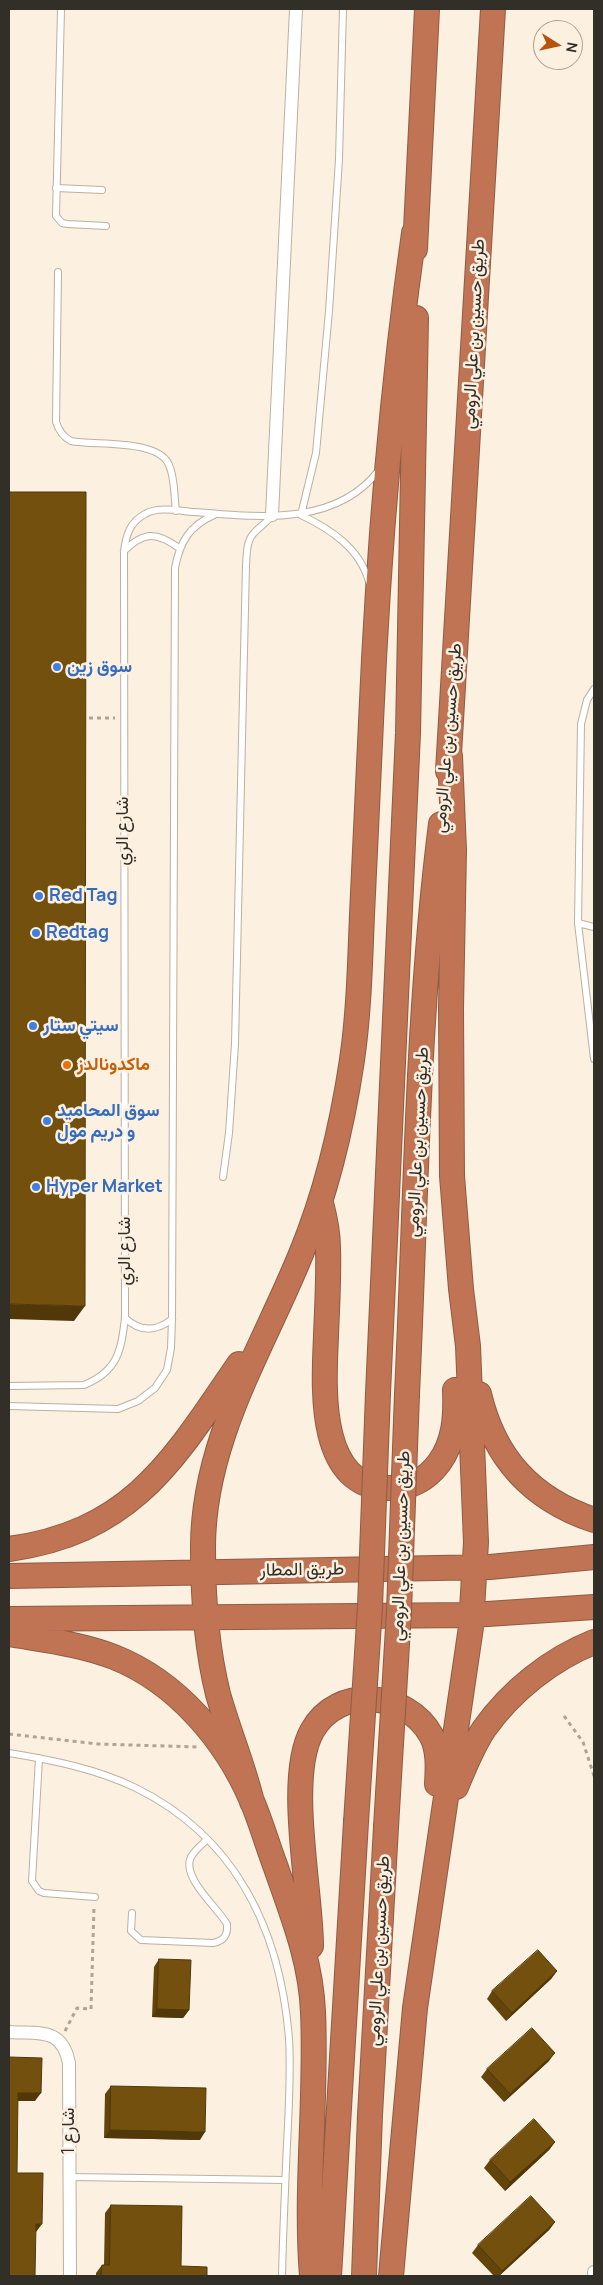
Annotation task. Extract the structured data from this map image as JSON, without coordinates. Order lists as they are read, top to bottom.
{
  "streets": {
    "highway": ["طريق حسين بن علي الرومي", "طريق المطار"],
    "street": ["شارع 1"],
    "lane": ["شارع الري"]
  },
  "places": [
    "سوق زين",
    "Red Tag",
    "Redtag",
    "سيتي ستار",
    "ماكدونالدز",
    "سوق المحاميد و دريم مول",
    "Hyper Market"
  ],
  "north": "right"
}
